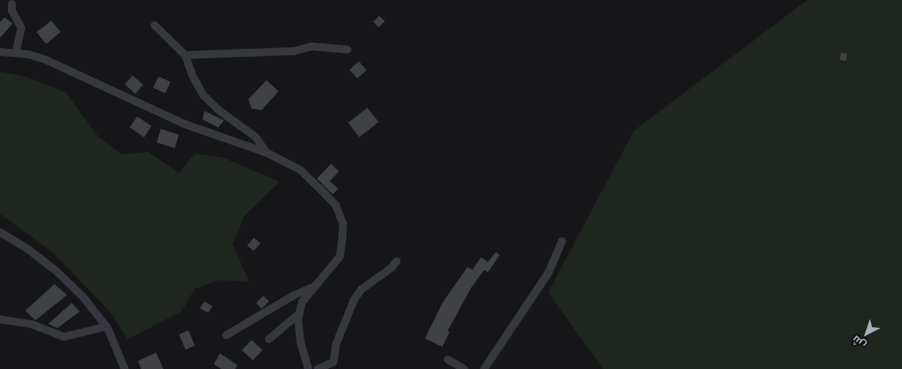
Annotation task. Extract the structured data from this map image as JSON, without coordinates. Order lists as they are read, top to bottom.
{
  "north": "bottom left"
}
